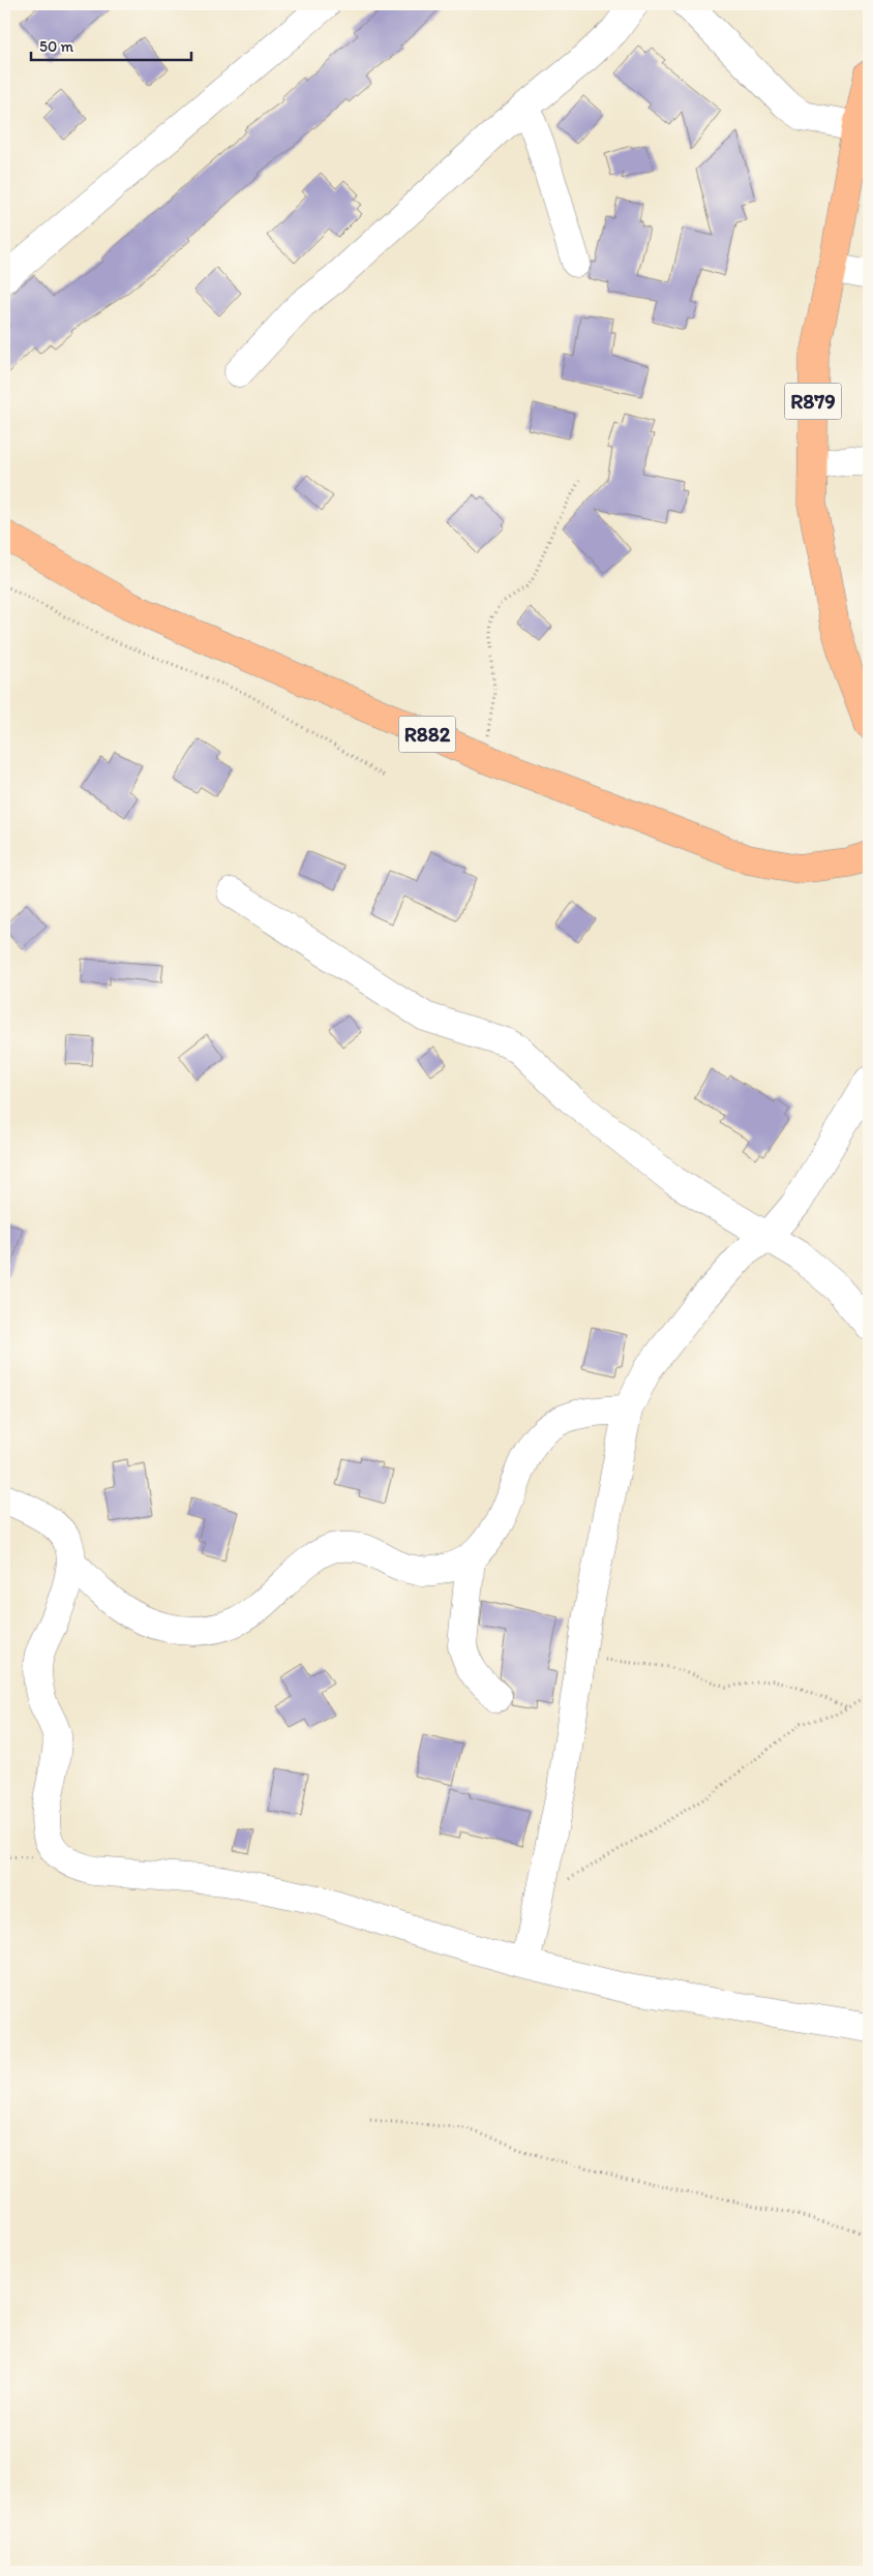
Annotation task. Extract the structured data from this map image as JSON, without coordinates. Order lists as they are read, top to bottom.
{
  "streets": {
    "main road": ["R879", "R882"]
  },
  "scale_bar": "50 m"
}
